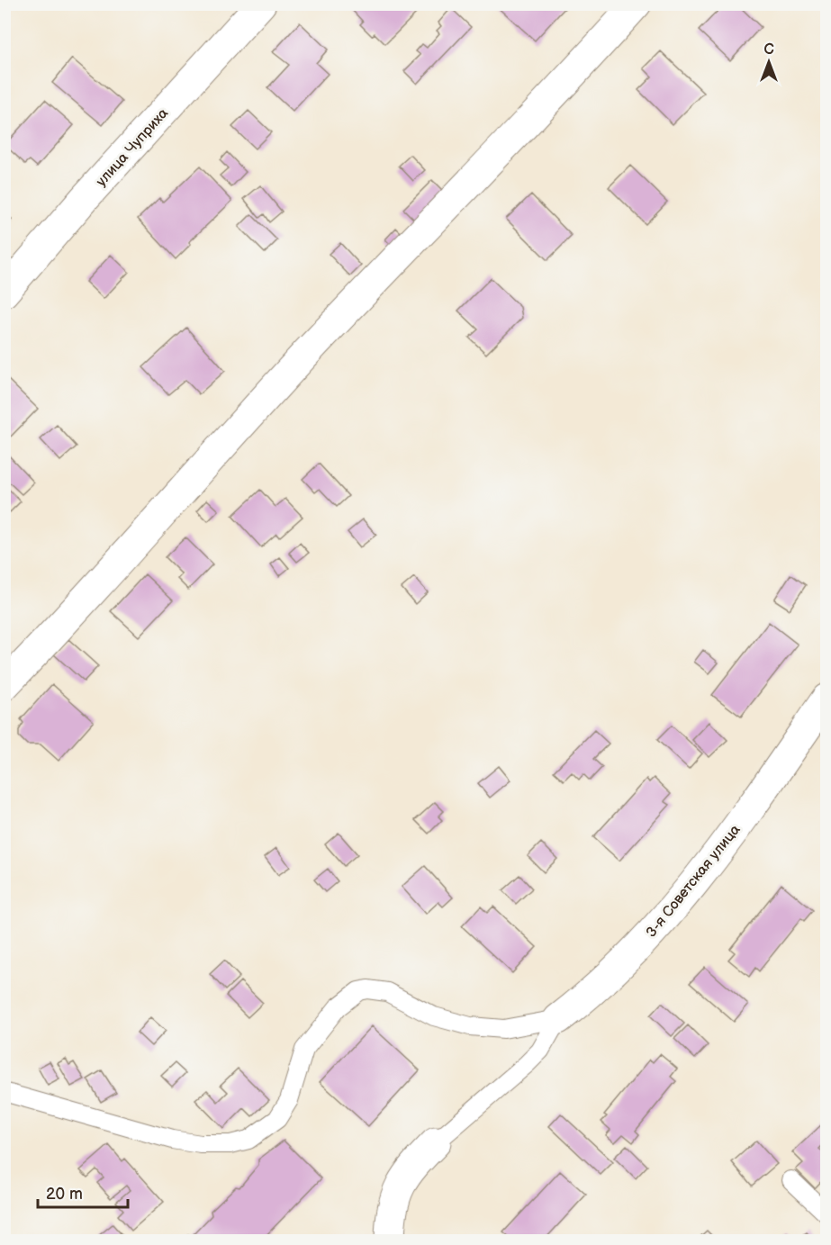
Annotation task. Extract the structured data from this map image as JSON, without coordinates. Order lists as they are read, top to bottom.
{
  "streets": {
    "street": ["улица Чуприха", "3-я Советская улица"]
  },
  "scale_bar": "20 m",
  "north": "top"
}
